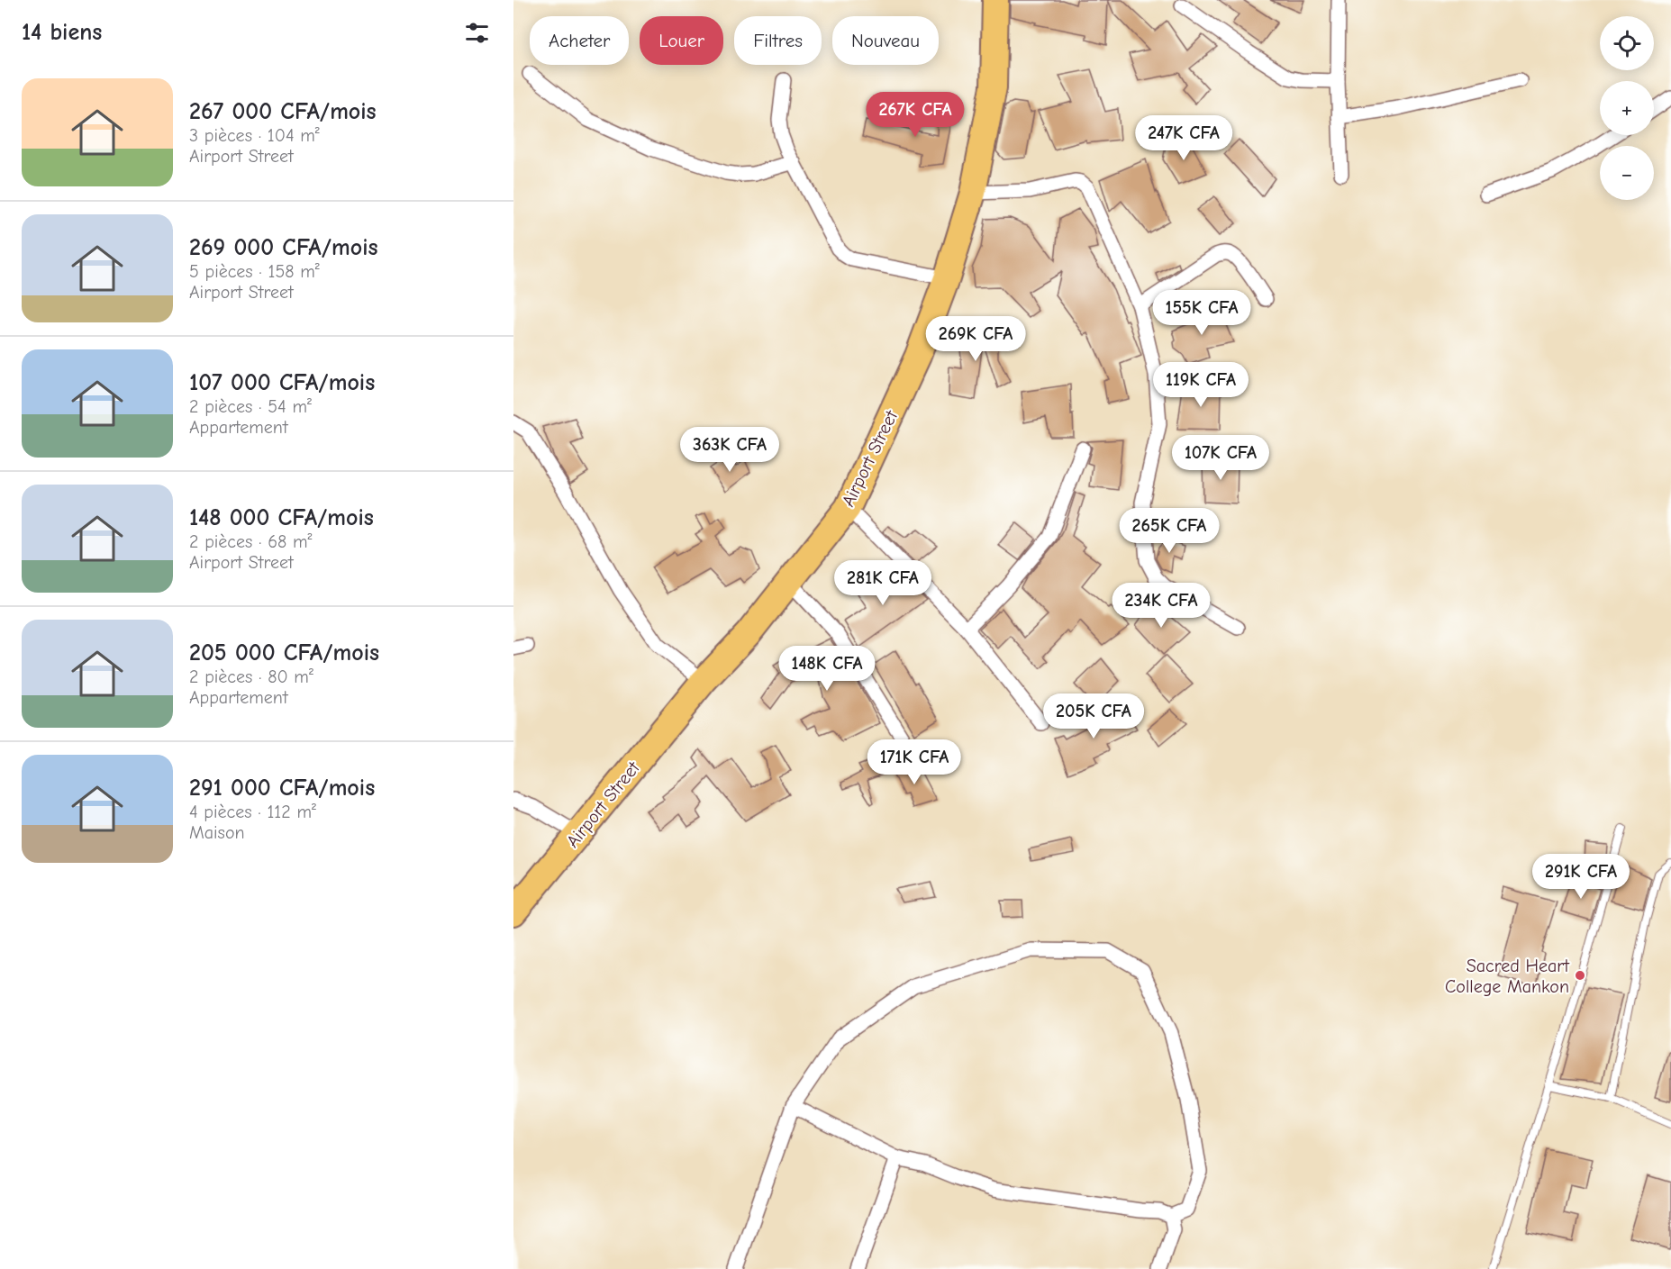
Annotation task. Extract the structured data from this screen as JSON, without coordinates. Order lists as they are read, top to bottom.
{
  "streets": {
    "highway": ["Airport Street"]
  },
  "places": ["Sacred Heart College Mankon"],
  "page": {
    "heading": "14 biens",
    "map_buttons": ["+", "−"],
    "chip": [
      "Acheter",
      "Louer",
      "Filtres",
      "Nouveau"
    ],
    "list": [
      {
        "name": "267 000 CFA/mois",
        "note": "3 pièces · 104 m² · Airport Street"
      },
      {
        "name": "269 000 CFA/mois",
        "note": "5 pièces · 158 m² · Airport Street"
      },
      {
        "name": "107 000 CFA/mois",
        "note": "2 pièces · 54 m² · Appartement"
      },
      {
        "name": "148 000 CFA/mois",
        "note": "2 pièces · 68 m² · Airport Street"
      },
      {
        "name": "205 000 CFA/mois",
        "note": "2 pièces · 80 m² · Appartement"
      },
      {
        "name": "291 000 CFA/mois",
        "note": "4 pièces · 112 m² · Maison"
      }
    ],
    "price": [
      "267K CFA",
      "247K CFA",
      "155K CFA",
      "269K CFA",
      "119K CFA",
      "363K CFA",
      "107K CFA",
      "265K CFA",
      "281K CFA",
      "234K CFA",
      "148K CFA",
      "205K CFA",
      "171K CFA",
      "291K CFA"
    ]
  }
}
